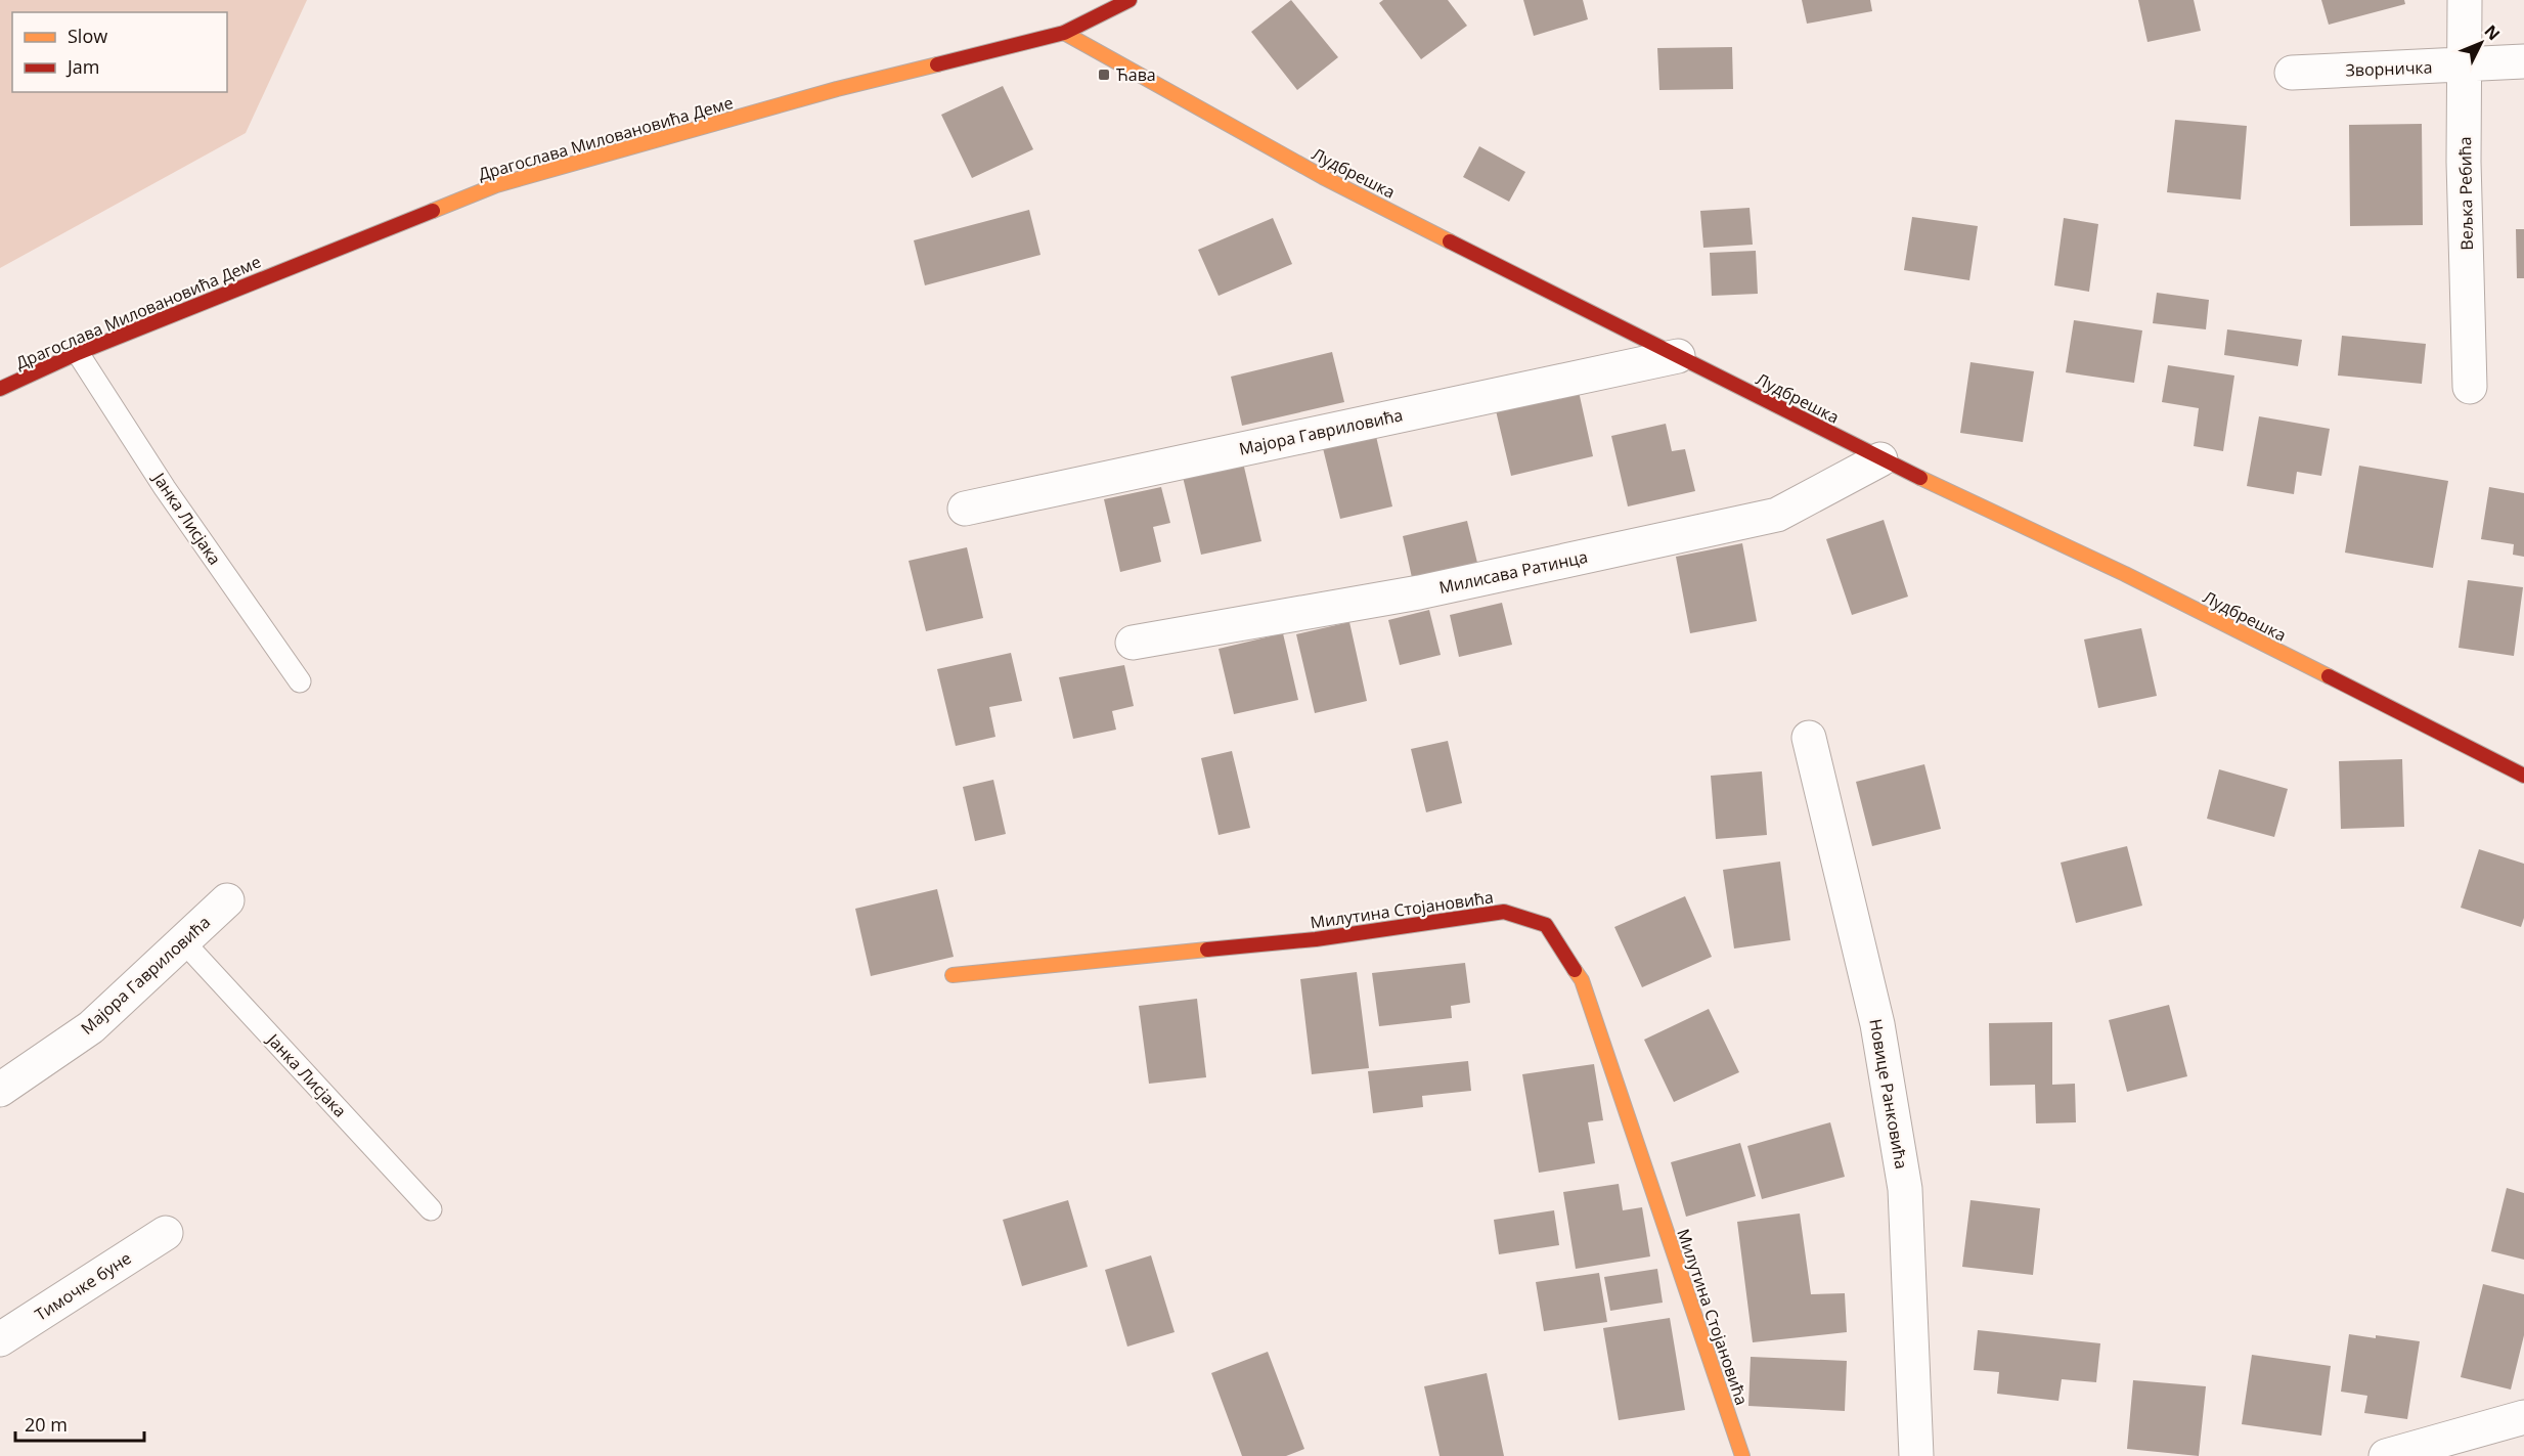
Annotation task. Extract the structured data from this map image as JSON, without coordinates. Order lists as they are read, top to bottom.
{
  "streets": {
    "street": [
      "Зворничка",
      "Драгослава Миловановића Деме",
      "Лудбрешка",
      "Вељка Ребића",
      "Мајора Гавриловића",
      "Милисава Ратинца",
      "Милутина Стојановића",
      "Новице Ранковића",
      "Тимочке буне"
    ],
    "lane": ["Јанка Лисјака"]
  },
  "crossings": [
    ["Зворничка", "Вељка Ребића"],
    ["Драгослава Миловановића Деме", "Лудбрешка"],
    ["Драгослава Миловановића Деме", "Јанка Лисјака"],
    ["Лудбрешка", "Мајора Гавриловића"],
    ["Лудбрешка", "Милисава Ратинца"],
    ["Мајора Гавриловића", "Јанка Лисјака"]
  ],
  "places": {
    "transit": ["Ћава"]
  },
  "legend": ["Slow", "Jam"],
  "scale_bar": "20 m",
  "north": "top right"
}
